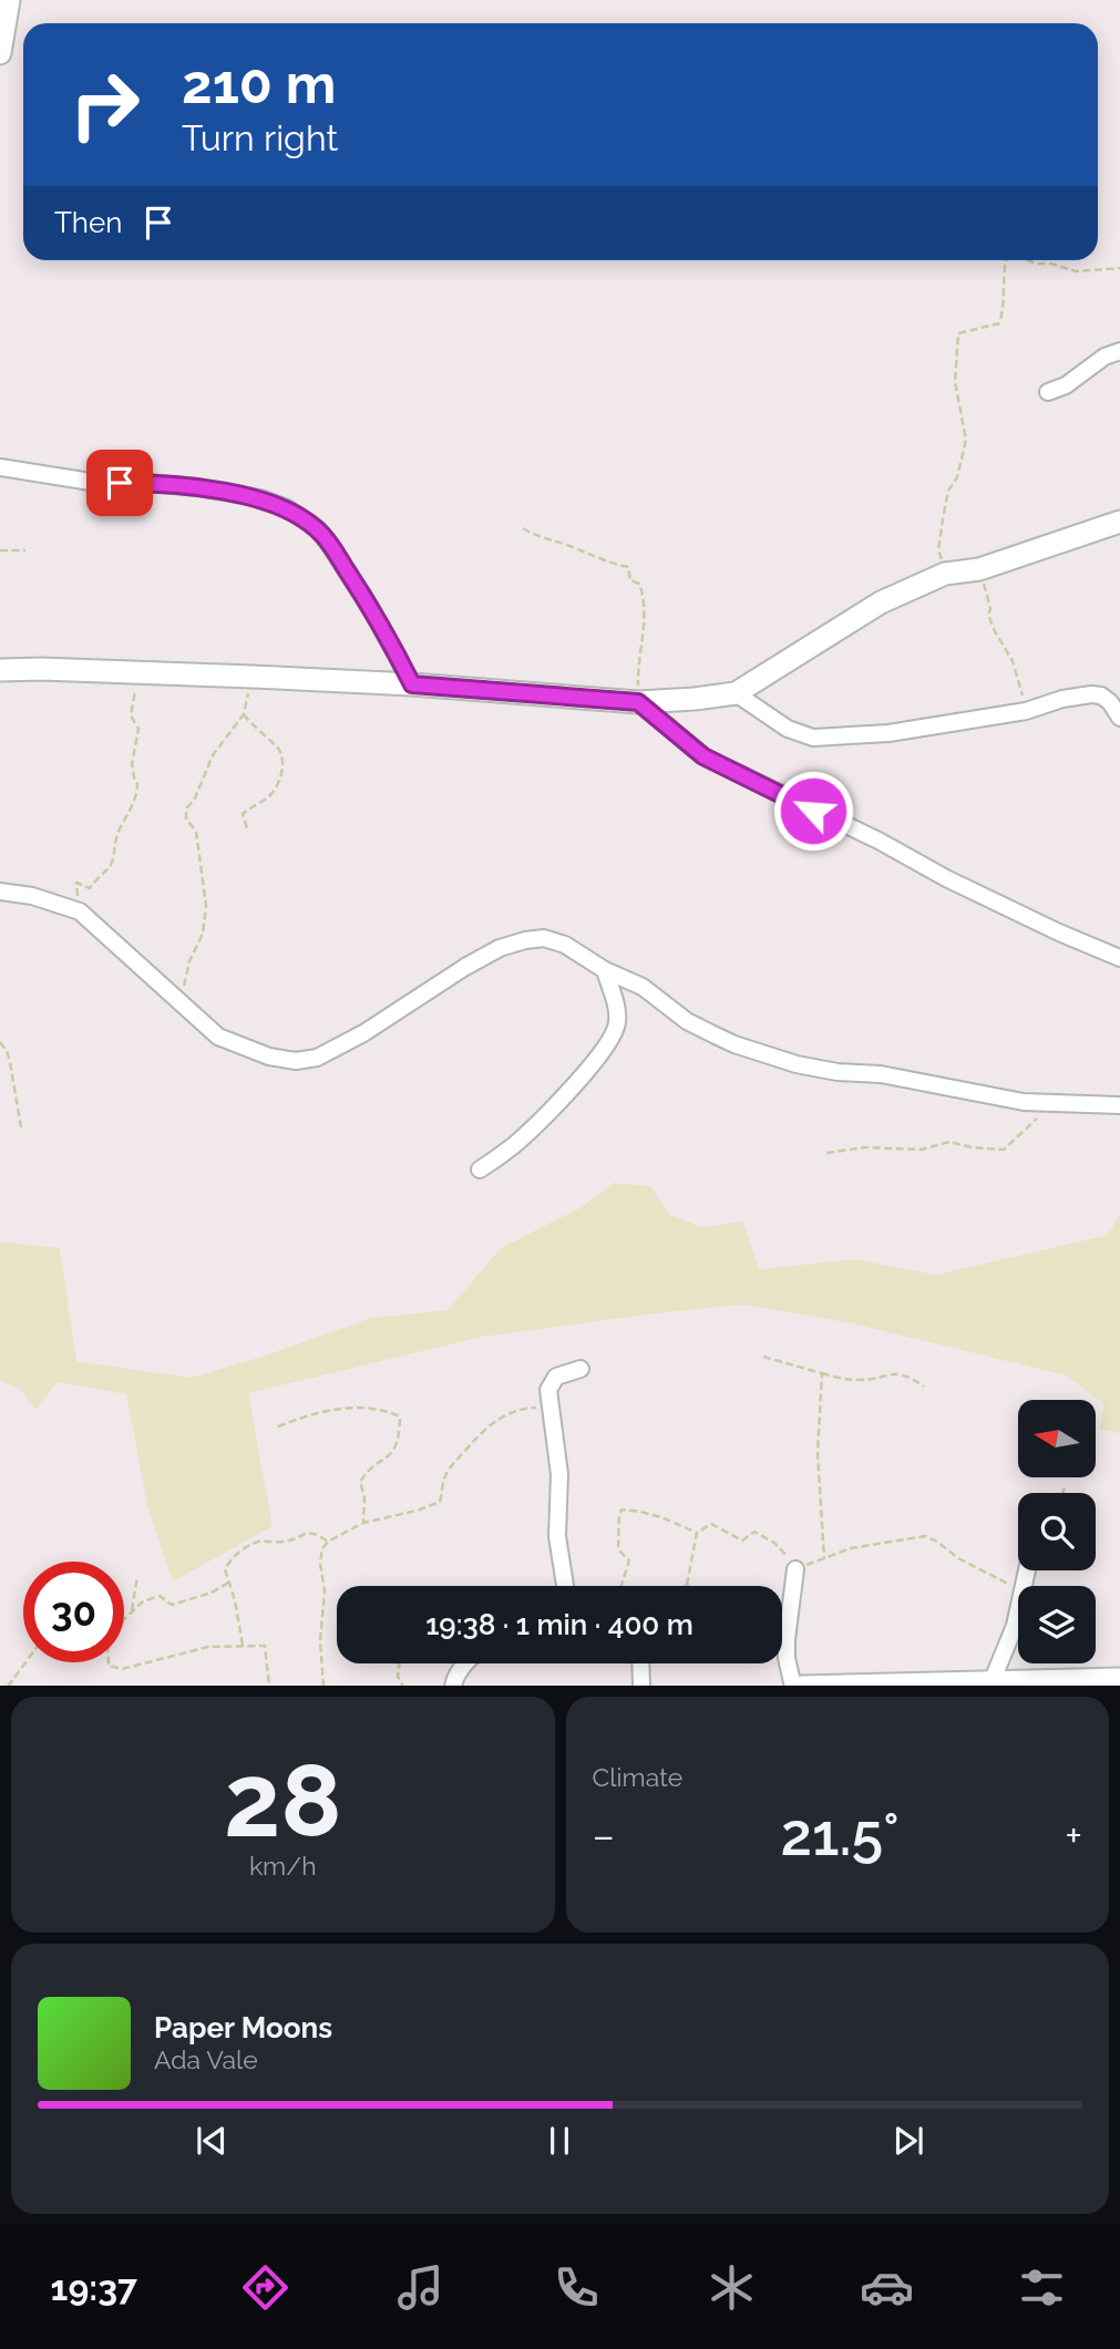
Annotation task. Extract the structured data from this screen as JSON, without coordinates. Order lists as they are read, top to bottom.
{
  "north": "left",
  "page": {
    "turn": ["210 m", "Turn right"],
    "then": "Then",
    "limit": "30",
    "trip": "19:38 · 1 min · 400 m",
    "tile": [
      ["28", "km/h"],
      "Climate"
    ],
    "heat": ["−", "21.5°", "+"],
    "song": ["Paper Moons", "Ada Vale"],
    "tabs": "19:37"
  }
}
